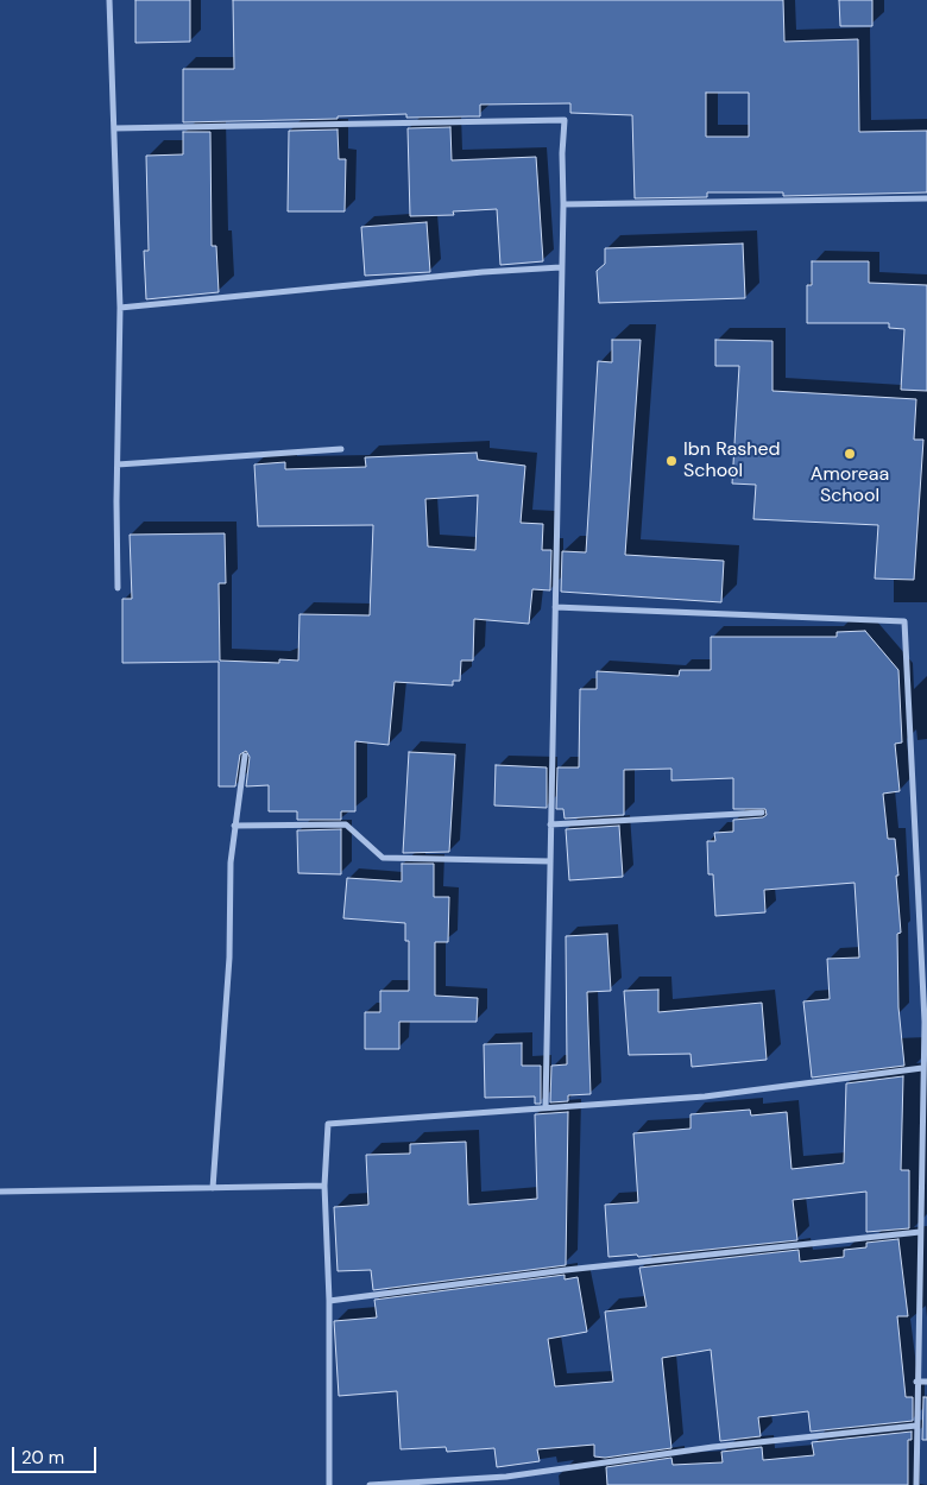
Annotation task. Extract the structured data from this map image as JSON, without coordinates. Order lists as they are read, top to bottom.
{
  "places": ["Amoreaa School", "Ibn Rashed School"],
  "scale_bar": "20 m"
}
